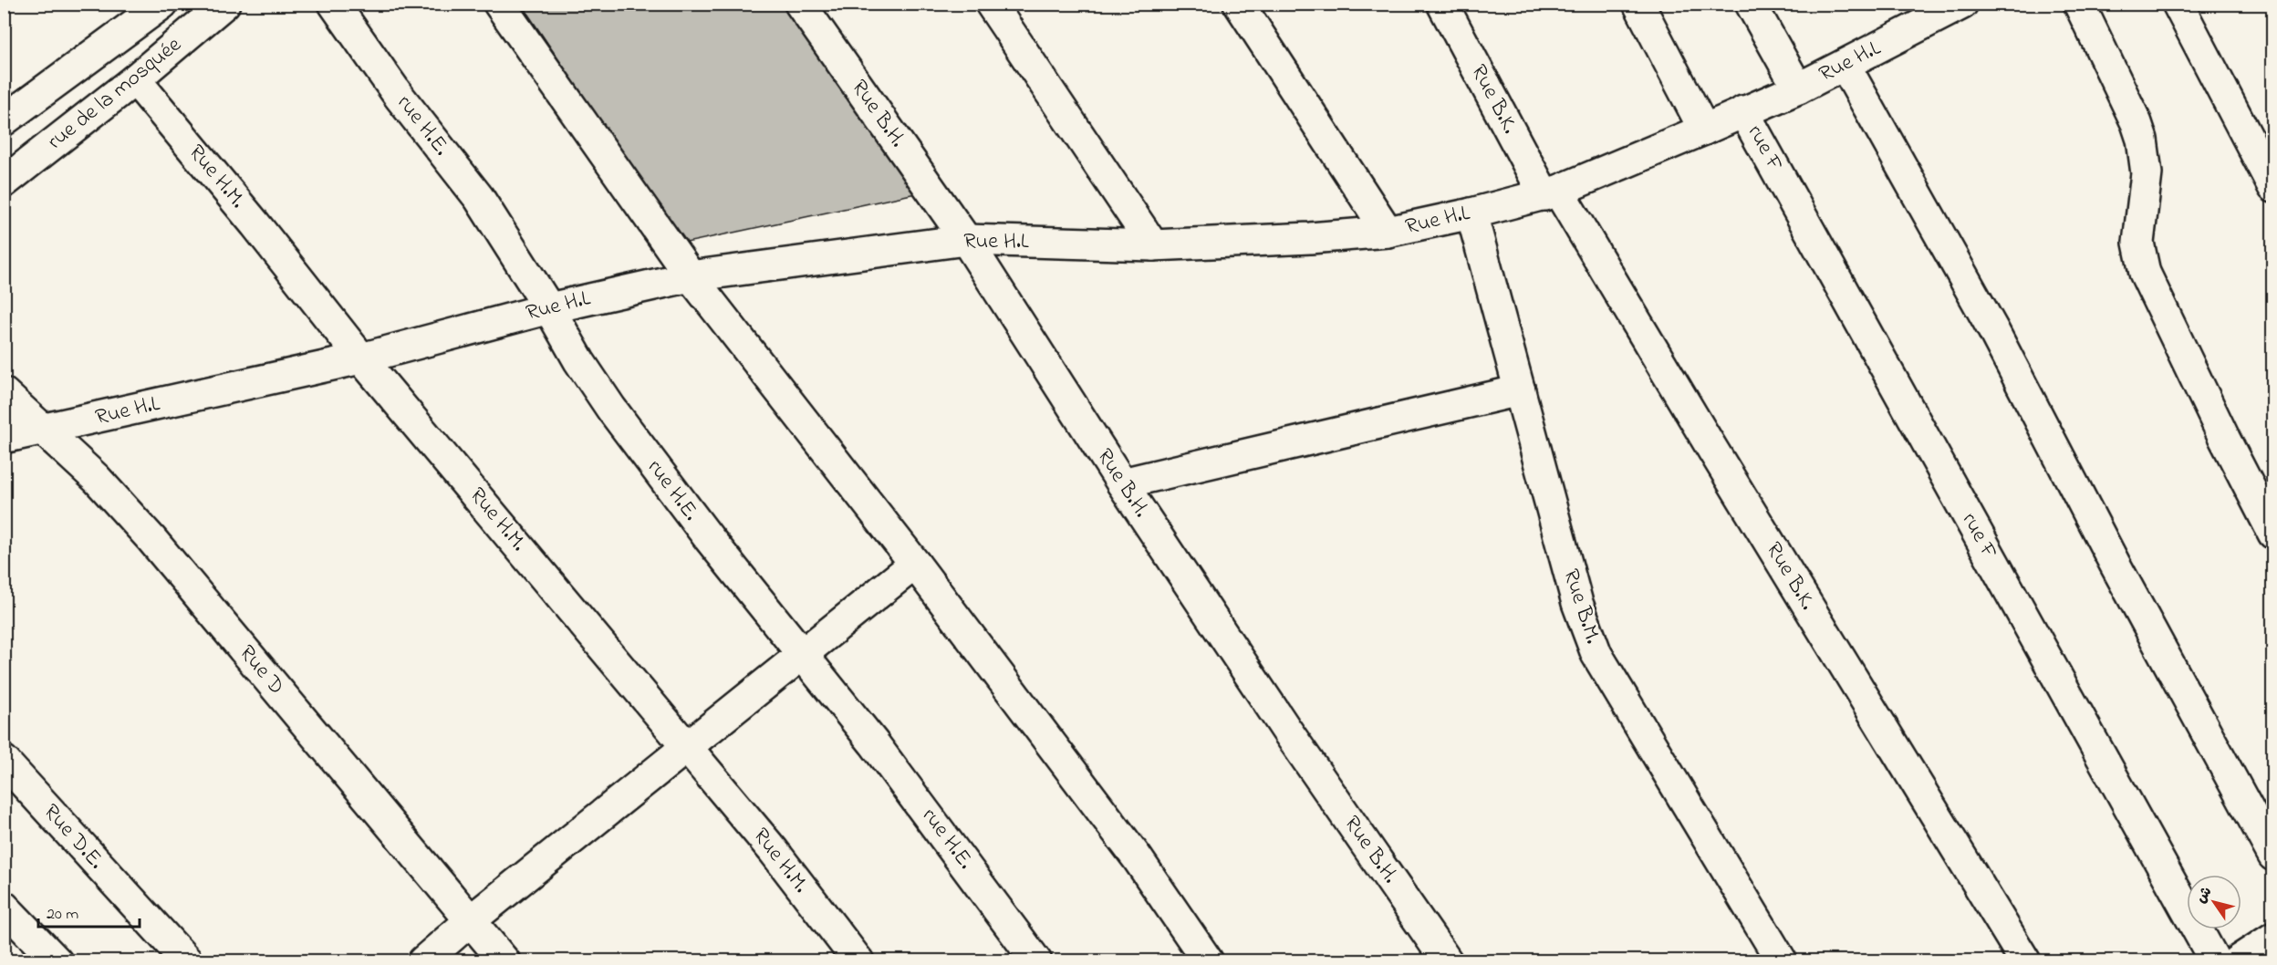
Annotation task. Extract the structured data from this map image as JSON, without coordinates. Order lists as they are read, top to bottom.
{
  "streets": {
    "street": [
      "Rue H.L",
      "rue de la mosquée",
      "Rue B.K.",
      "Rue B.H.",
      "rue H.E.",
      "rue F",
      "Rue H.M.",
      "Rue B.M.",
      "Rue D",
      "Rue D.E."
    ]
  },
  "crossings": [
    ["Rue H.L", "Rue B.K."],
    ["Rue H.L", "Rue B.H."],
    ["Rue H.L", "rue H.E."],
    ["Rue H.L", "rue F"],
    ["Rue H.L", "Rue H.M."],
    ["Rue H.L", "Rue B.M."],
    ["Rue H.L", "Rue D"],
    ["rue de la mosquée", "Rue H.M."]
  ],
  "scale_bar": "20 m",
  "north": "top left"
}
